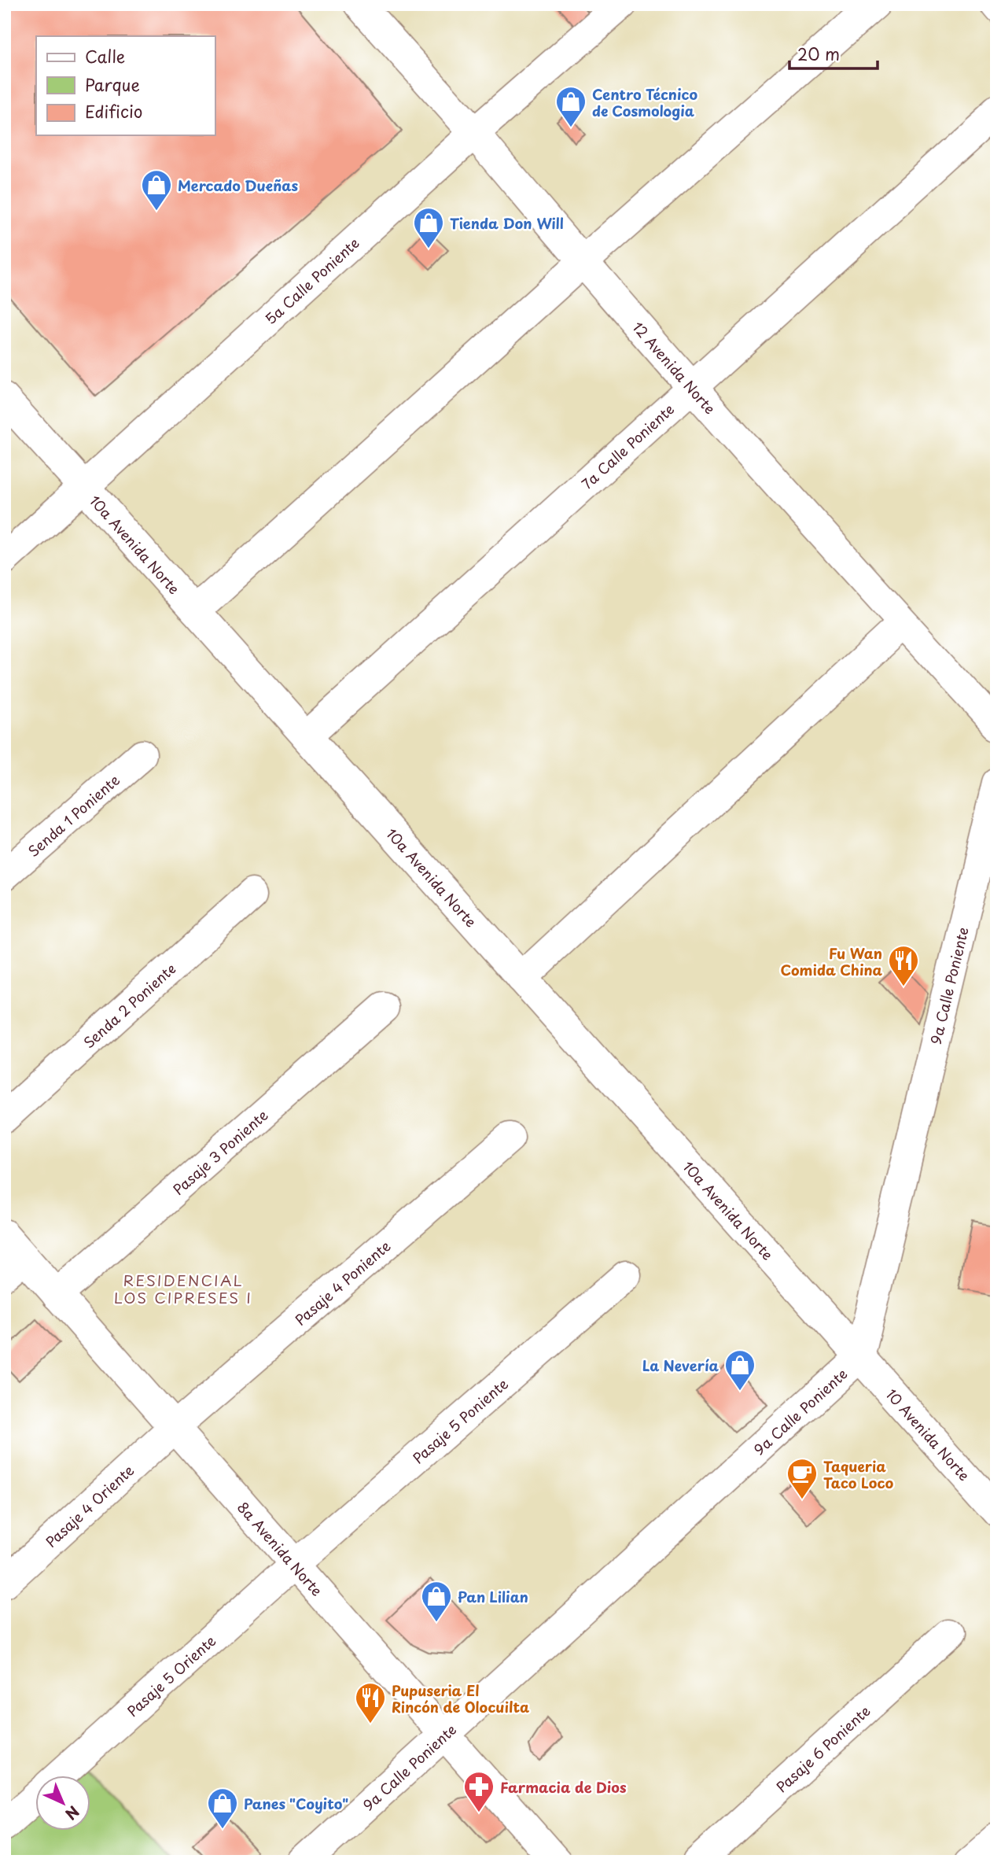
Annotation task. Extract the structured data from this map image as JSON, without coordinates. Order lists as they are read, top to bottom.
{
  "streets": {
    "street": [
      "5a Calle Poniente",
      "12 Avenida Norte",
      "7a Calle Poniente",
      "10a Avenida Norte",
      "Senda 1 Poniente",
      "9a Calle Poniente",
      "Senda 2 Poniente",
      "Pasaje 3 Poniente",
      "Pasaje 4 Poniente",
      "Pasaje 5 Poniente",
      "10 Avenida Norte",
      "Pasaje 4 Oriente",
      "8a Avenida Norte",
      "Pasaje 5 Oriente",
      "Pasaje 6 Poniente"
    ]
  },
  "crossings": [
    ["5a Calle Poniente", "12 Avenida Norte"],
    ["5a Calle Poniente", "10a Avenida Norte"],
    ["12 Avenida Norte", "7a Calle Poniente"],
    ["7a Calle Poniente", "10a Avenida Norte"],
    ["10a Avenida Norte", "9a Calle Poniente"],
    ["10a Avenida Norte", "10 Avenida Norte"],
    ["9a Calle Poniente", "10 Avenida Norte"],
    ["9a Calle Poniente", "8a Avenida Norte"],
    ["Pasaje 3 Poniente", "8a Avenida Norte"],
    ["Pasaje 4 Poniente", "Pasaje 4 Oriente"],
    ["Pasaje 4 Poniente", "8a Avenida Norte"],
    ["Pasaje 5 Poniente", "8a Avenida Norte"],
    ["Pasaje 5 Poniente", "Pasaje 5 Oriente"],
    ["Pasaje 4 Oriente", "8a Avenida Norte"],
    ["8a Avenida Norte", "Pasaje 5 Oriente"]
  ],
  "districts": ["RESIDENCIAL LOS CIPRESES I"],
  "places": {
    "shop": [
      "Centro Técnico de Cosmologia",
      "Mercado Dueñas",
      "Tienda Don Will",
      "La Nevería",
      "Pan Lilian",
      "Panes \"Coyito\""
    ],
    "restaurant": ["Fu Wan Comida China", "Pupuseria El Rincón de Olocuilta"],
    "cafe": ["Taqueria Taco Loco"],
    "pharmacy": ["Farmacia de Dios"]
  },
  "legend": ["Calle", "Parque", "Edificio"],
  "scale_bar": "20 m",
  "north": "bottom right"
}
